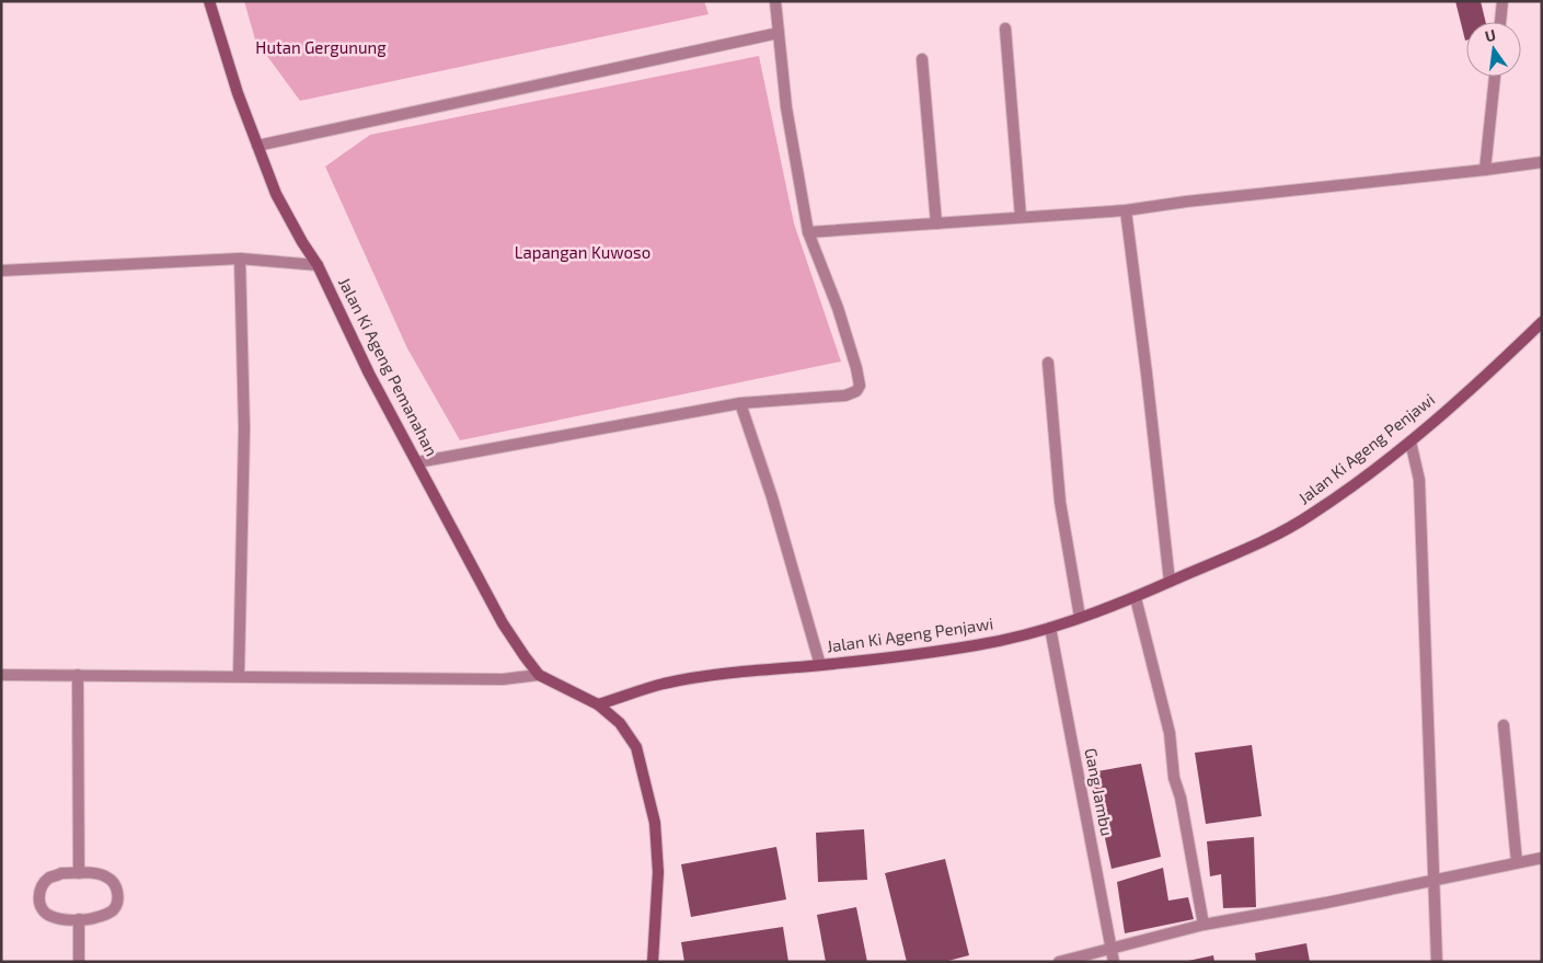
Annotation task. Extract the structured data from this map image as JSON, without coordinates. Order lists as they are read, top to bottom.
{
  "streets": {
    "main road": ["Jalan Ki Ageng Pemanahan", "Jalan Ki Ageng Penjawi"],
    "street": ["Gang Jambu"]
  },
  "crossings": [
    ["Jalan Ki Ageng Pemanahan", "Jalan Ki Ageng Penjawi"],
    ["Jalan Ki Ageng Penjawi", "Gang Jambu"]
  ],
  "parks": ["Hutan Gergunung", "Lapangan Kuwoso"],
  "north": "top"
}
